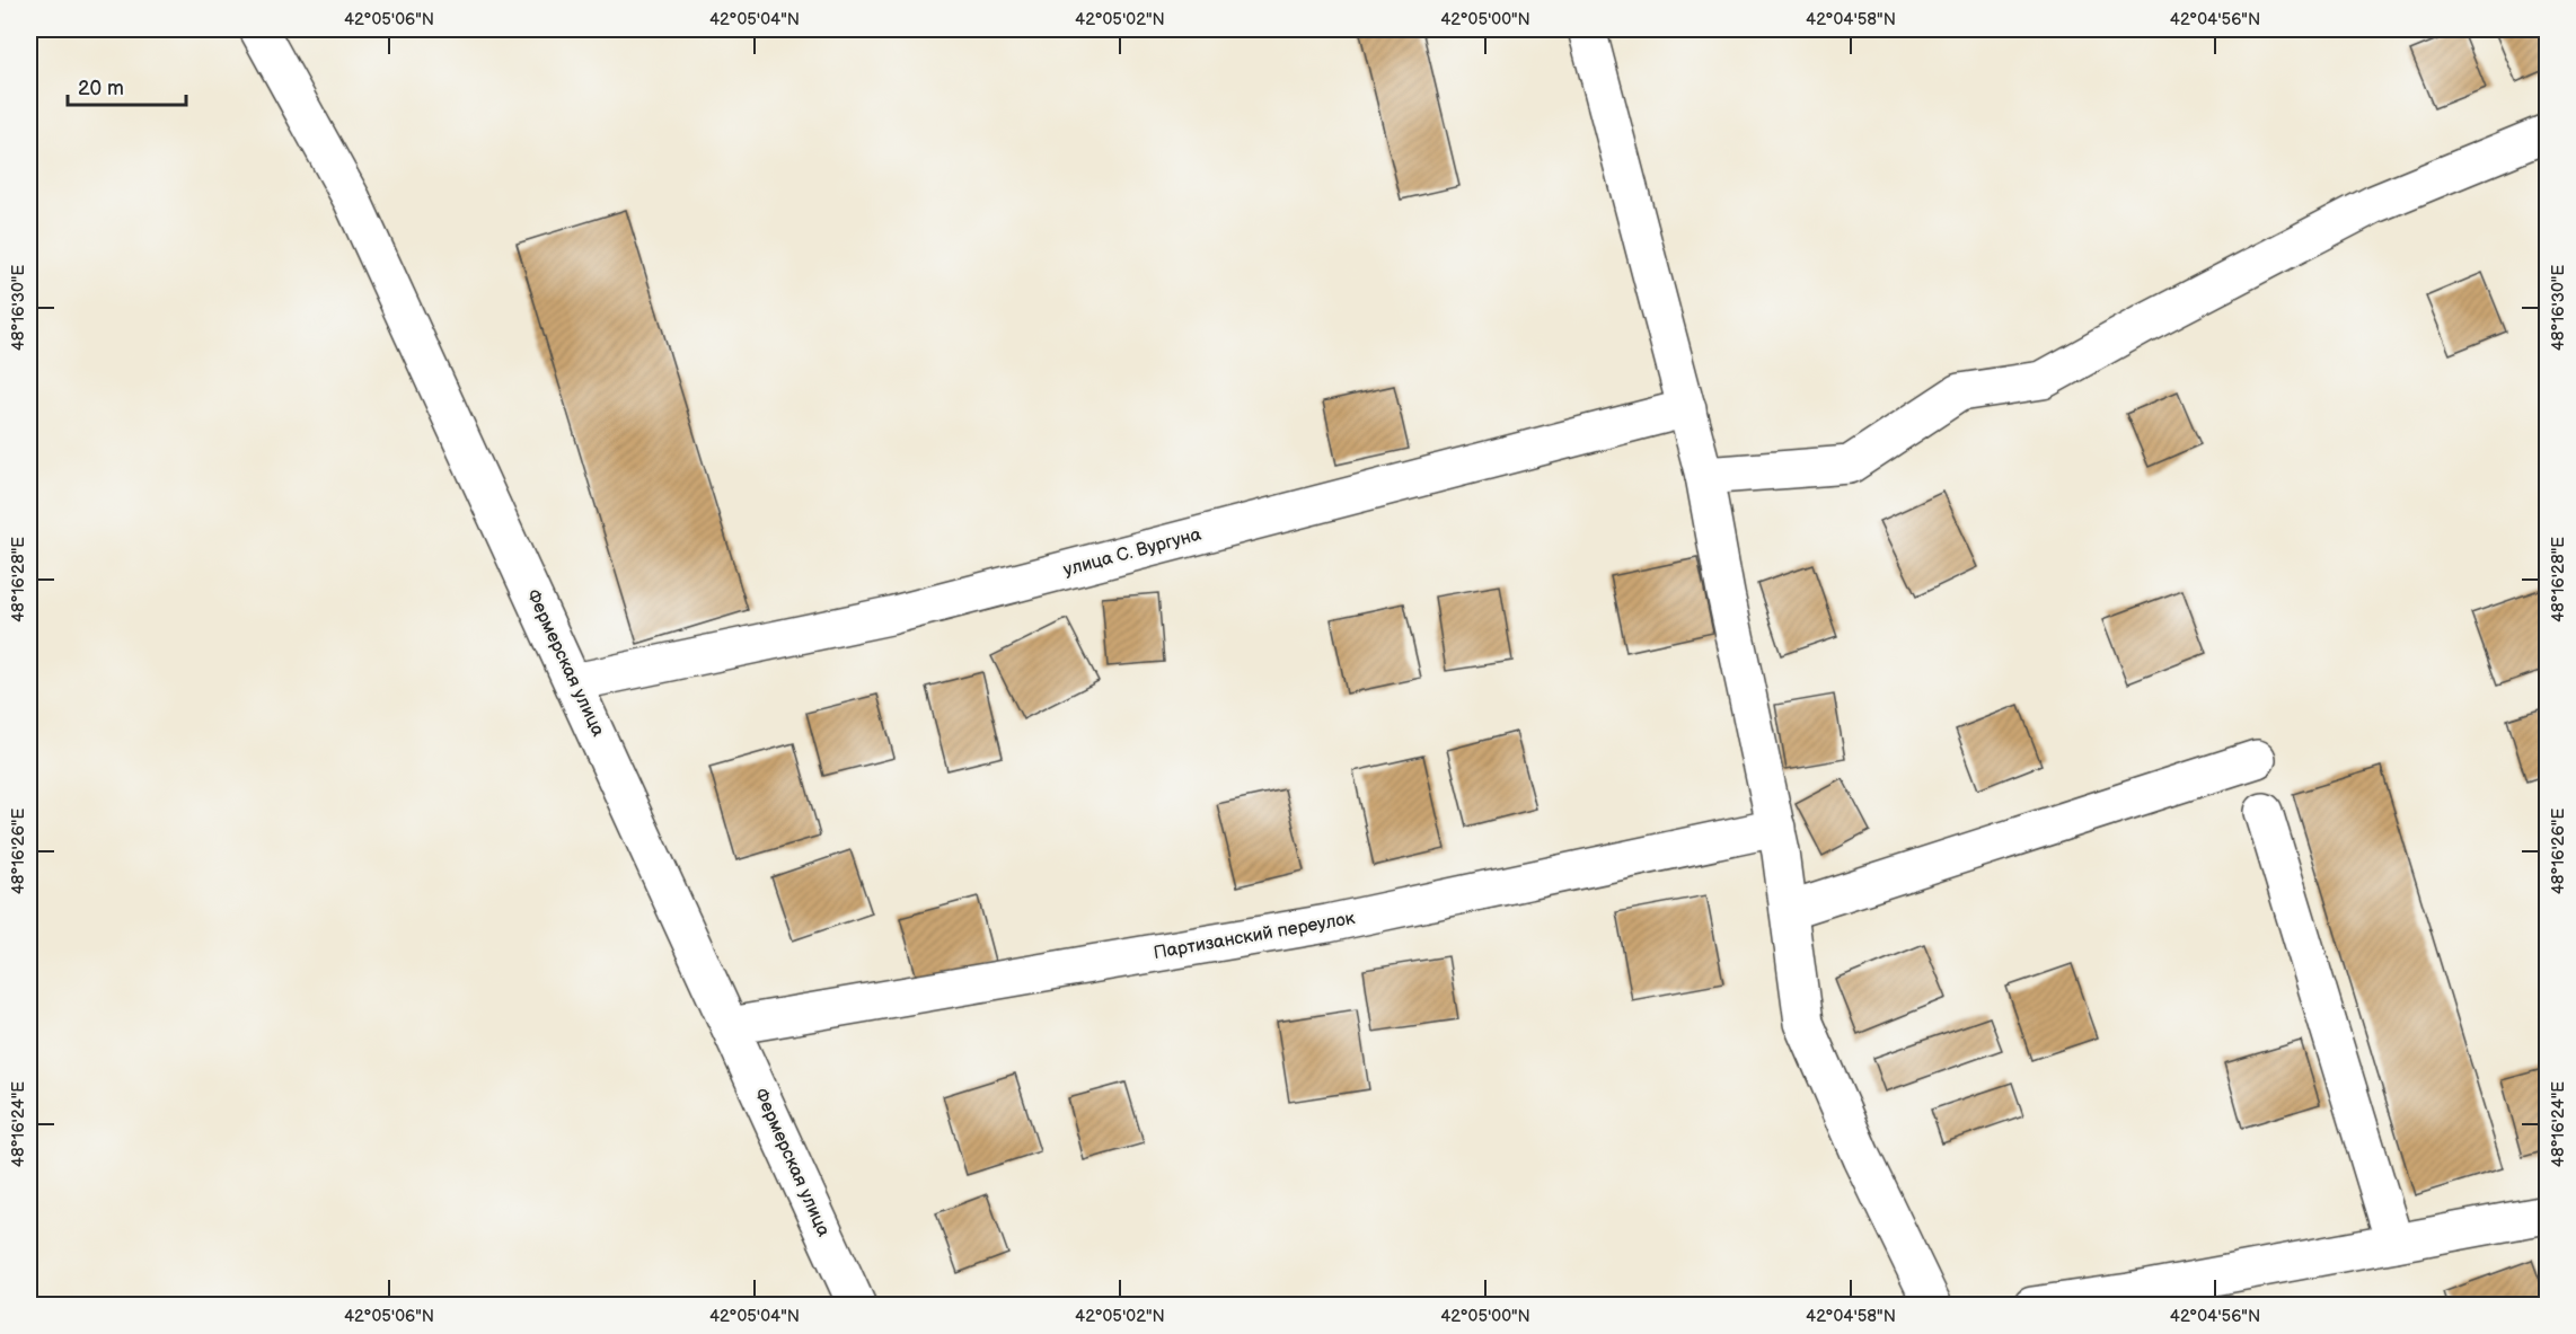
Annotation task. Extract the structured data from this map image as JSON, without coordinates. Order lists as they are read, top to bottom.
{
  "streets": {
    "street": ["улица С. Вургуна", "Фермерская улица", "Партизанский переулок"]
  },
  "crossings": [
    ["улица С. Вургуна", "Фермерская улица"],
    ["Фермерская улица", "Партизанский переулок"]
  ],
  "scale_bar": "20 m",
  "coordinates": [
    "42°05'06\"N",
    "42°05'04\"N",
    "42°05'02\"N",
    "42°05'00\"N",
    "42°04'58\"N",
    "42°04'56\"N",
    "48°16'30\"E",
    "48°16'28\"E",
    "48°16'26\"E",
    "48°16'24\"E"
  ]
}
